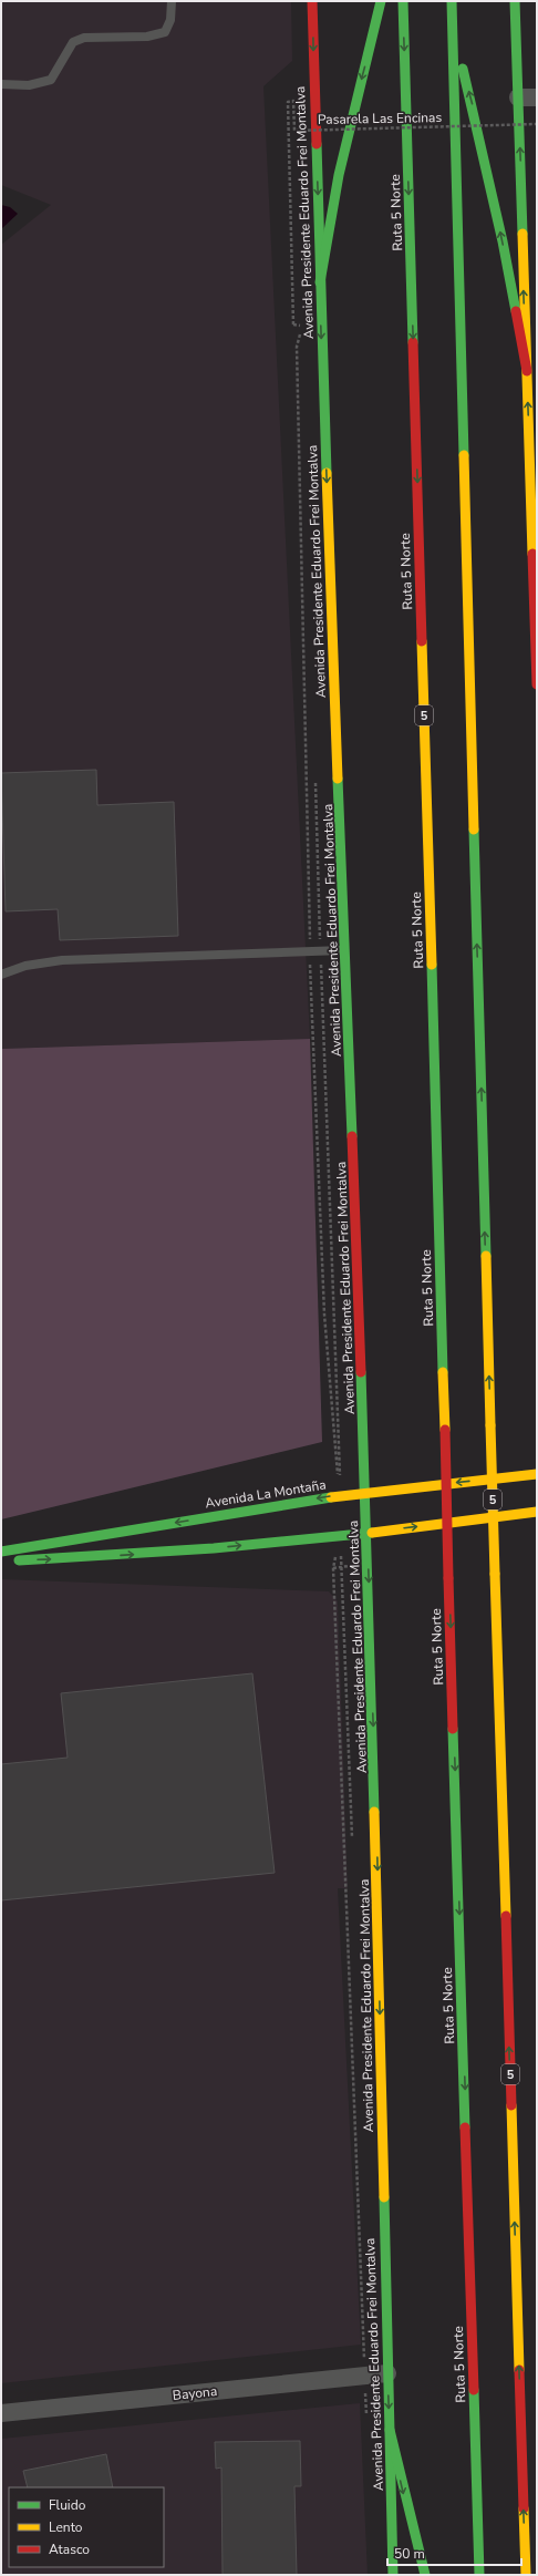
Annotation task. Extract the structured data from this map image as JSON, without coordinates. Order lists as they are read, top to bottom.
{
  "streets": {
    "main road": [
      "Avenida Presidente Eduardo Frei Montalva",
      "Ruta 5 Norte",
      "5",
      "Avenida La Montaña"
    ],
    "street": ["Bayona"],
    "path": ["Pasarela Las Encinas"]
  },
  "crossings": [
    ["Avenida Presidente Eduardo Frei Montalva", "Avenida La Montaña"],
    ["Avenida Presidente Eduardo Frei Montalva", "Bayona"]
  ],
  "one_way": ["Avenida Presidente Eduardo Frei Montalva"],
  "legend": ["Fluido", "Lento", "Atasco"],
  "scale_bar": "50 m"
}
